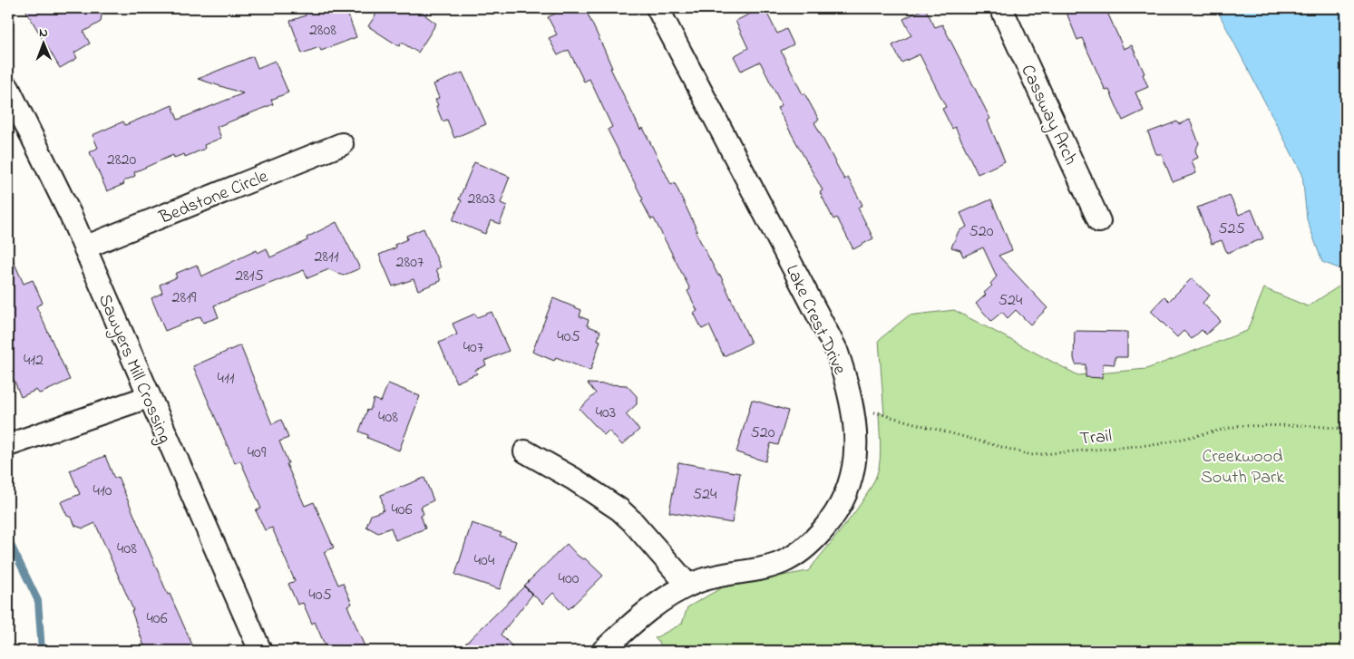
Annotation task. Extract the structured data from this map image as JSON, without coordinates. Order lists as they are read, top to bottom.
{
  "streets": {
    "street": [
      "Cassway Arch",
      "Bedstone Circle",
      "Lake Crest Drive",
      "Sawyers Mill Crossing"
    ],
    "path": ["Trail"]
  },
  "crossings": [
    ["Bedstone Circle", "Sawyers Mill Crossing"],
    ["Lake Crest Drive", "Trail"]
  ],
  "parks": ["Creekwood South Park"],
  "house_numbers": [
    "2808",
    "2820",
    "2803",
    "525",
    "520",
    "2811",
    "2807",
    "2815",
    "2819",
    "524",
    "405",
    "407",
    "412",
    "411",
    "403",
    "408",
    "520",
    "409",
    "410",
    "524",
    "406",
    "408",
    "404",
    "400",
    "405",
    "406"
  ],
  "north": "top"
}
